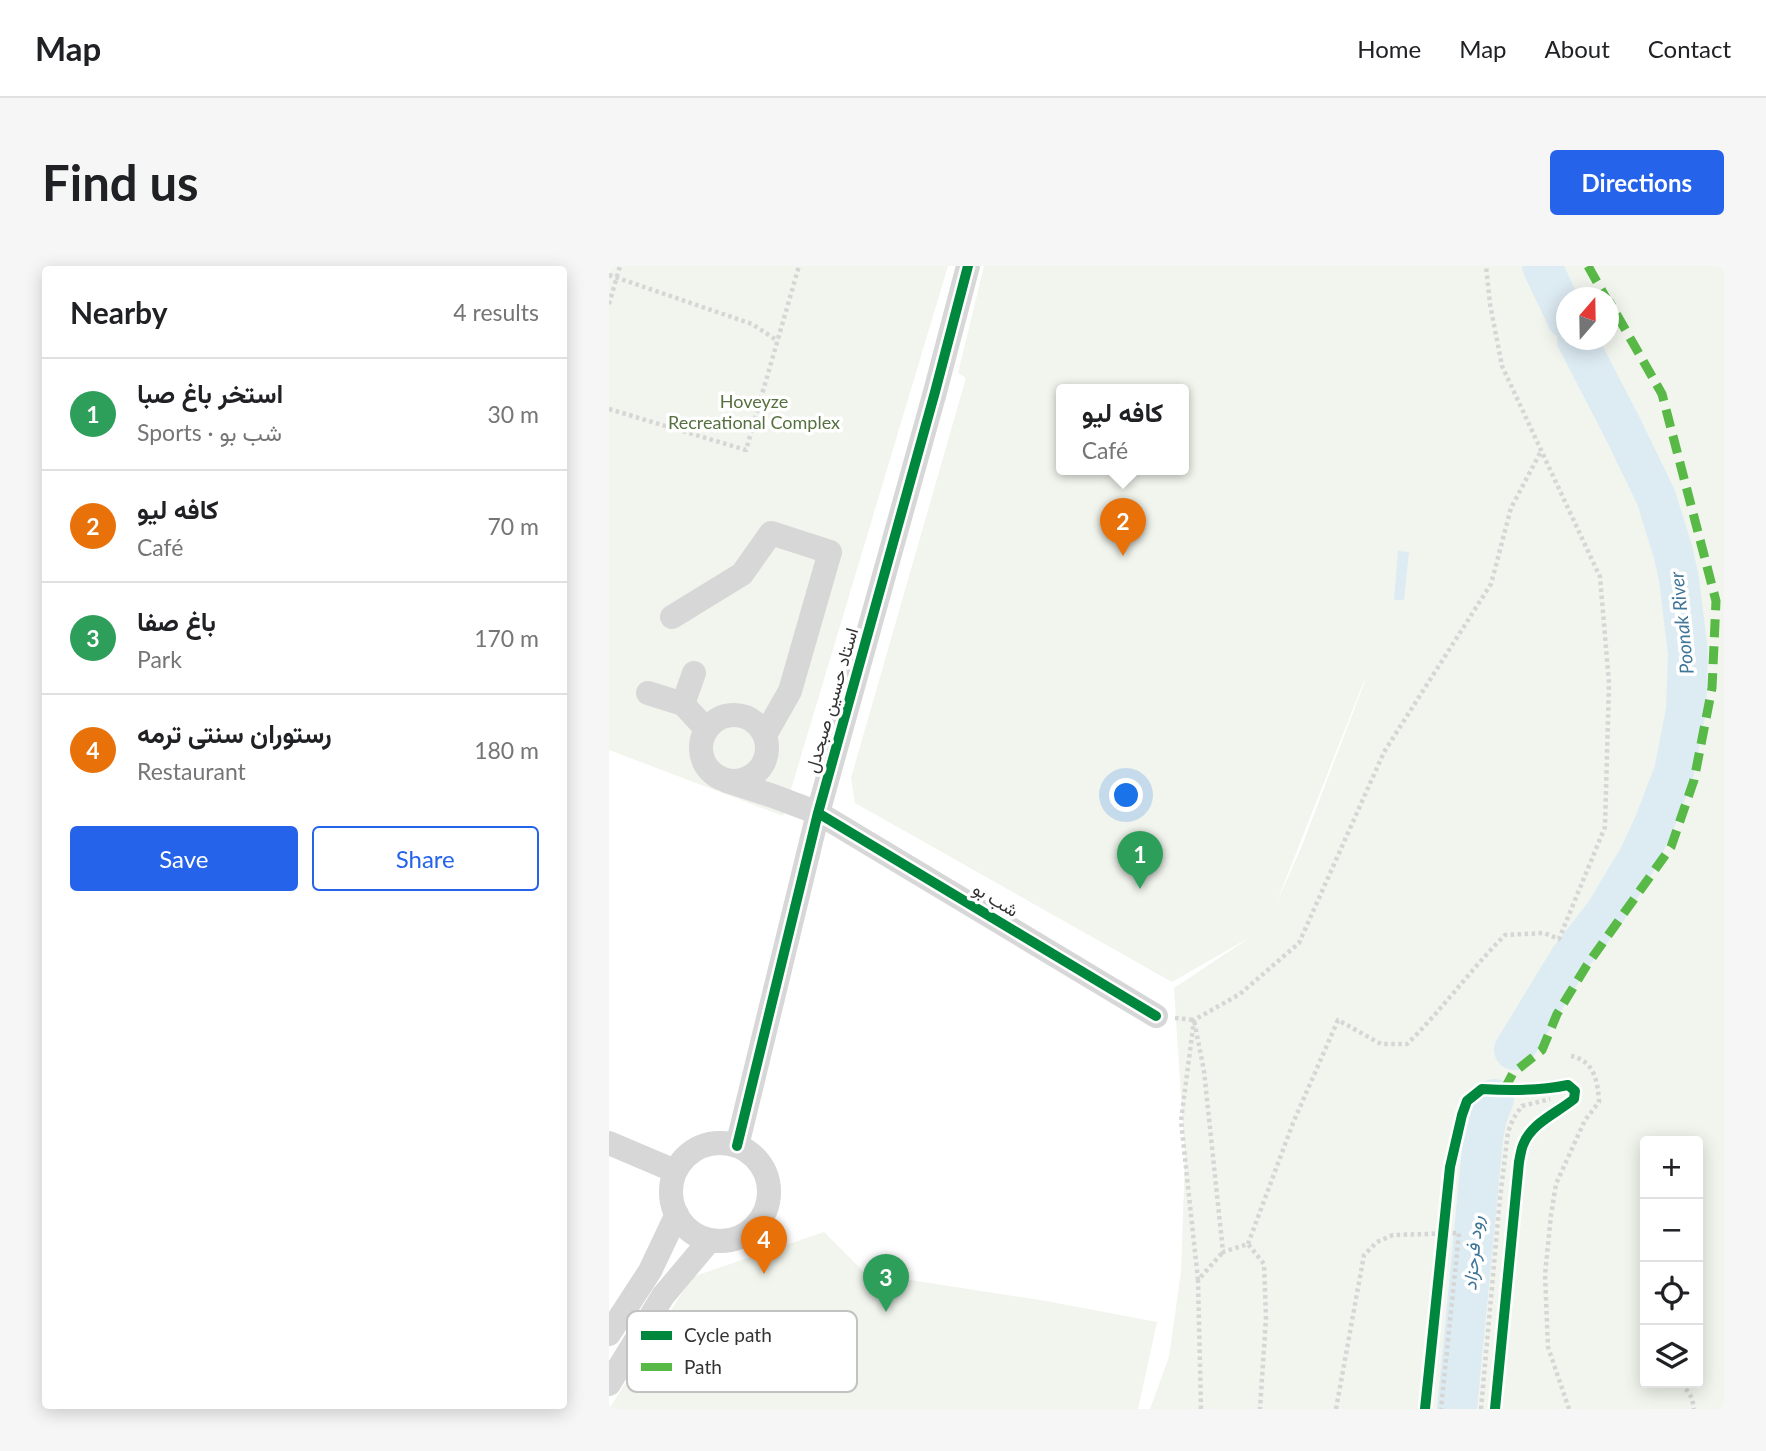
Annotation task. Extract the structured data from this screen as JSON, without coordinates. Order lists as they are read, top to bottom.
{
  "streets": {
    "street": ["استاد حسین صبحدل", "شب بو"]
  },
  "crossings": [
    ["استاد حسین صبحدل", "شب بو"]
  ],
  "water": ["Poonak River", "رود فرحزاد"],
  "parks": ["Hoveyze Recreational Complex"],
  "legend": ["Cycle path", "Path"],
  "north": "top",
  "page": {
    "header": "Map",
    "nav": [
      "Home",
      "Map",
      "About",
      "Contact"
    ],
    "buttons": [
      "Directions",
      ["Save", "Share"]
    ],
    "title": "Find us",
    "heading": ["Nearby", "4 results"],
    "list": [
      {
        "mark": "1",
        "name": "استخر باغ صبا",
        "note": "Sports · شب بو",
        "value": "30 m"
      },
      {
        "mark": "2",
        "name": "کافه لیو",
        "note": "Café",
        "value": "70 m"
      },
      {
        "mark": "3",
        "name": "باغ صفا",
        "note": "Park",
        "value": "170 m"
      },
      {
        "mark": "4",
        "name": "رستوران سنتی ترمه",
        "note": "Restaurant",
        "value": "180 m"
      }
    ],
    "popup": ["کافه لیو", "Café"],
    "pins": [
      "2",
      "1",
      "4",
      "3"
    ],
    "map_buttons": ["+", "−"]
  }
}
